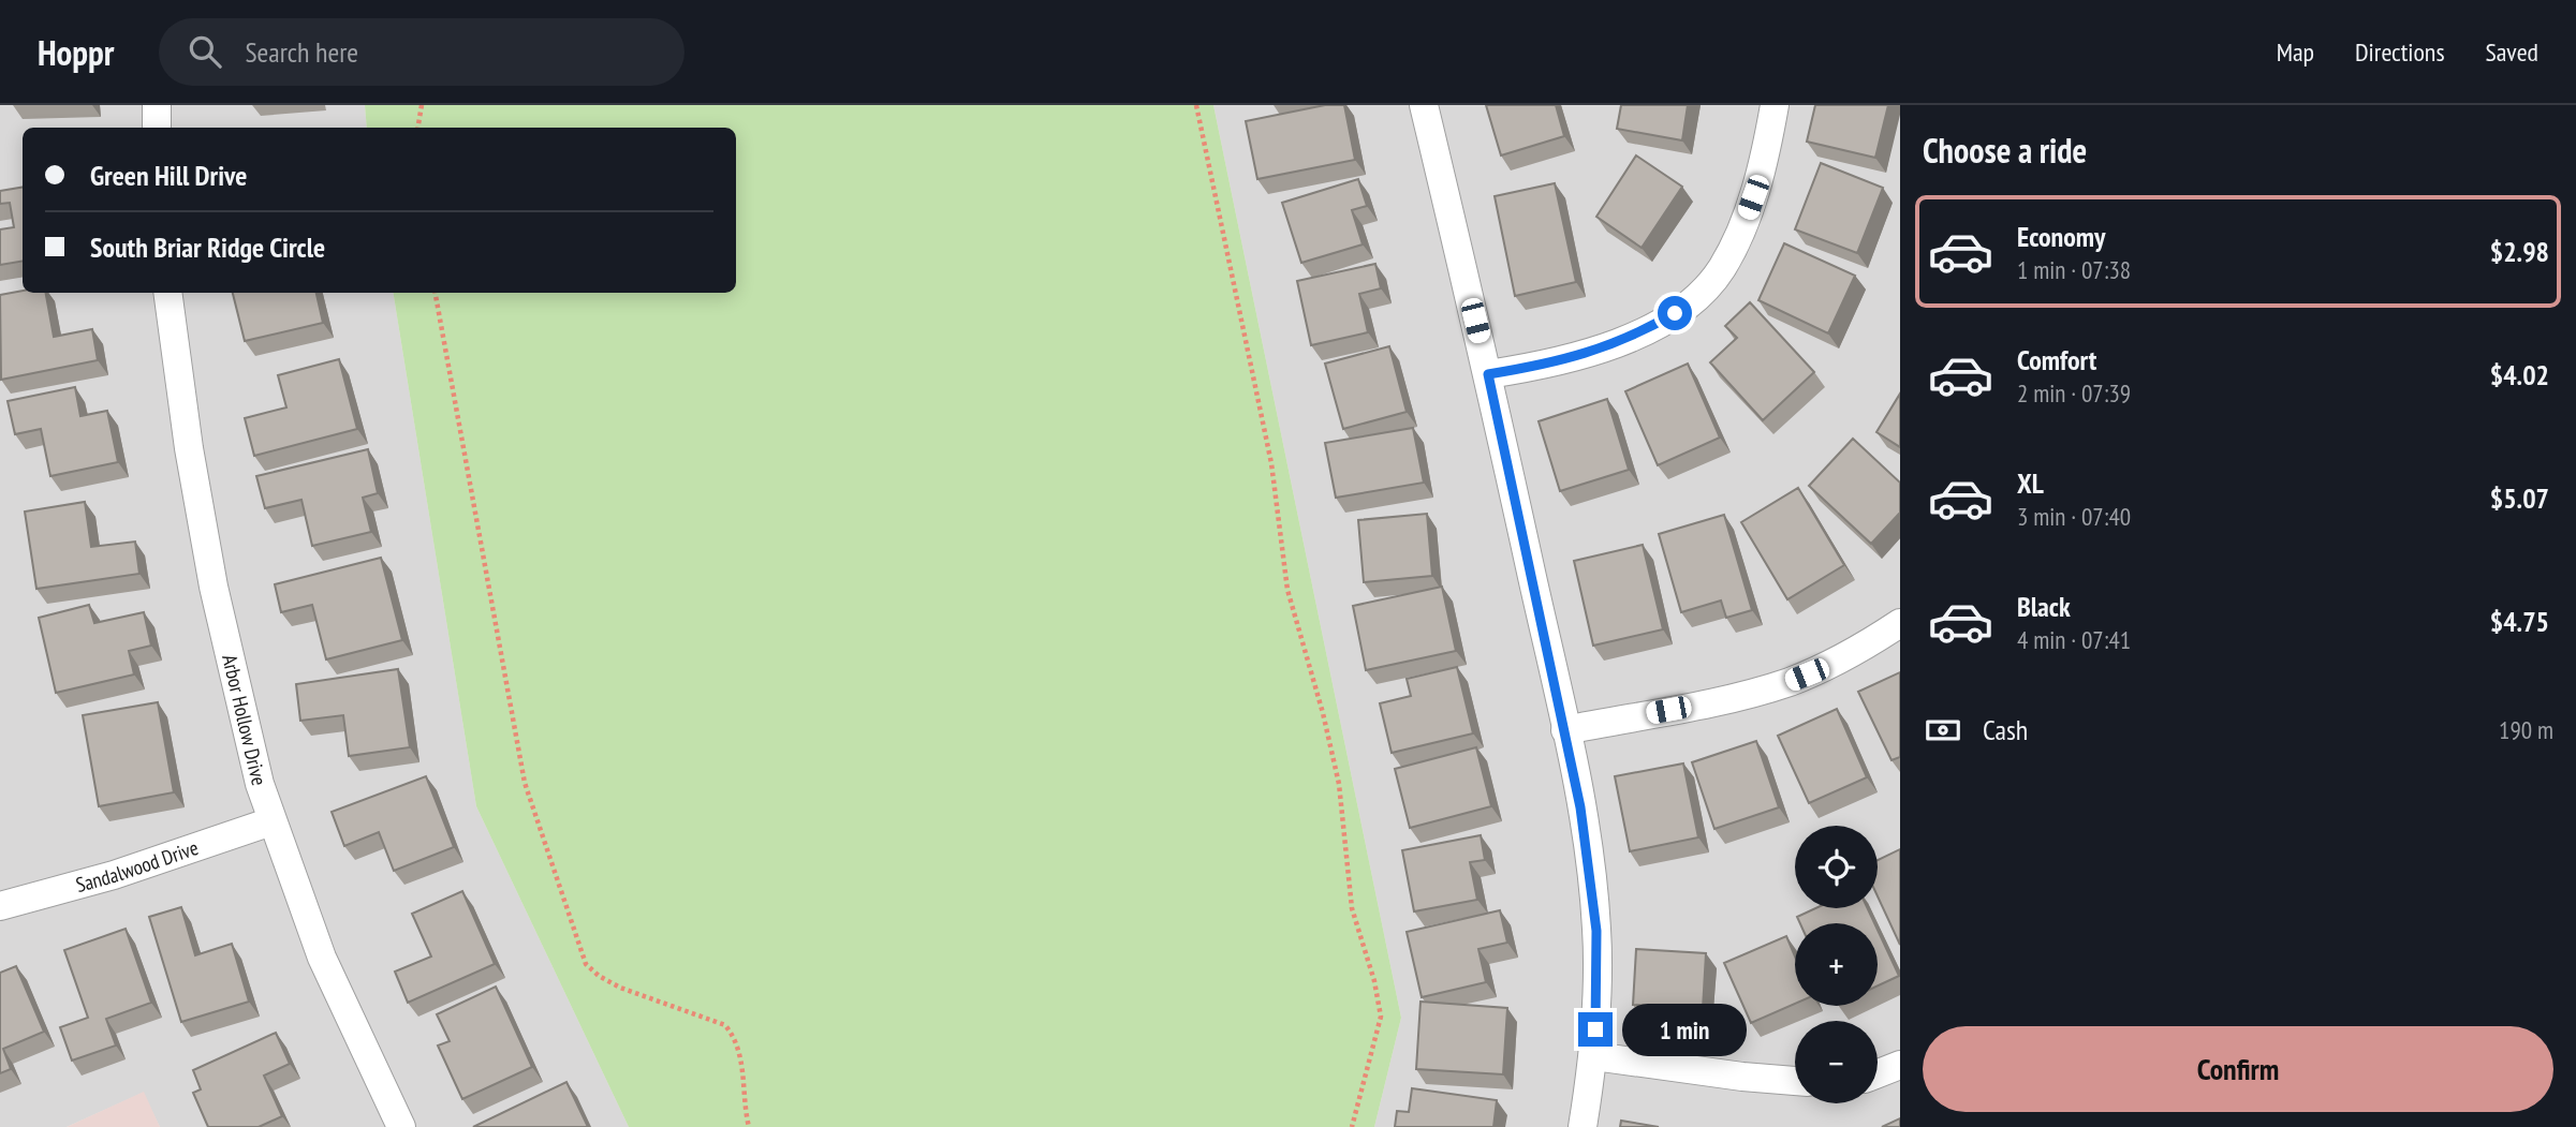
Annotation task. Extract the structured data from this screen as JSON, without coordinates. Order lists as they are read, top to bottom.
{
  "streets": {
    "street": ["Arbor Hollow Drive", "Sandalwood Drive"]
  },
  "crossings": [
    ["Arbor Hollow Drive", "Sandalwood Drive"]
  ],
  "page": {
    "header": "Hoppr",
    "search": "Search here",
    "nav": ["Map", "Directions", "Saved"],
    "heading": "Choose a ride",
    "banner": ["Green Hill Drive", "South Briar Ridge Circle"],
    "list": [
      {
        "name": "Economy",
        "note": "1 min · 07:38",
        "value": "$2.98"
      },
      {
        "name": "Comfort",
        "note": "2 min · 07:39",
        "value": "$4.02"
      },
      {
        "name": "XL",
        "note": "3 min · 07:40",
        "value": "$5.07"
      },
      {
        "name": "Black",
        "note": "4 min · 07:41",
        "value": "$4.75"
      }
    ],
    "pay": ["Cash", "190 m"],
    "map_buttons": ["+", "−"],
    "bubble": "1 min",
    "buttons": "Confirm"
  }
}
